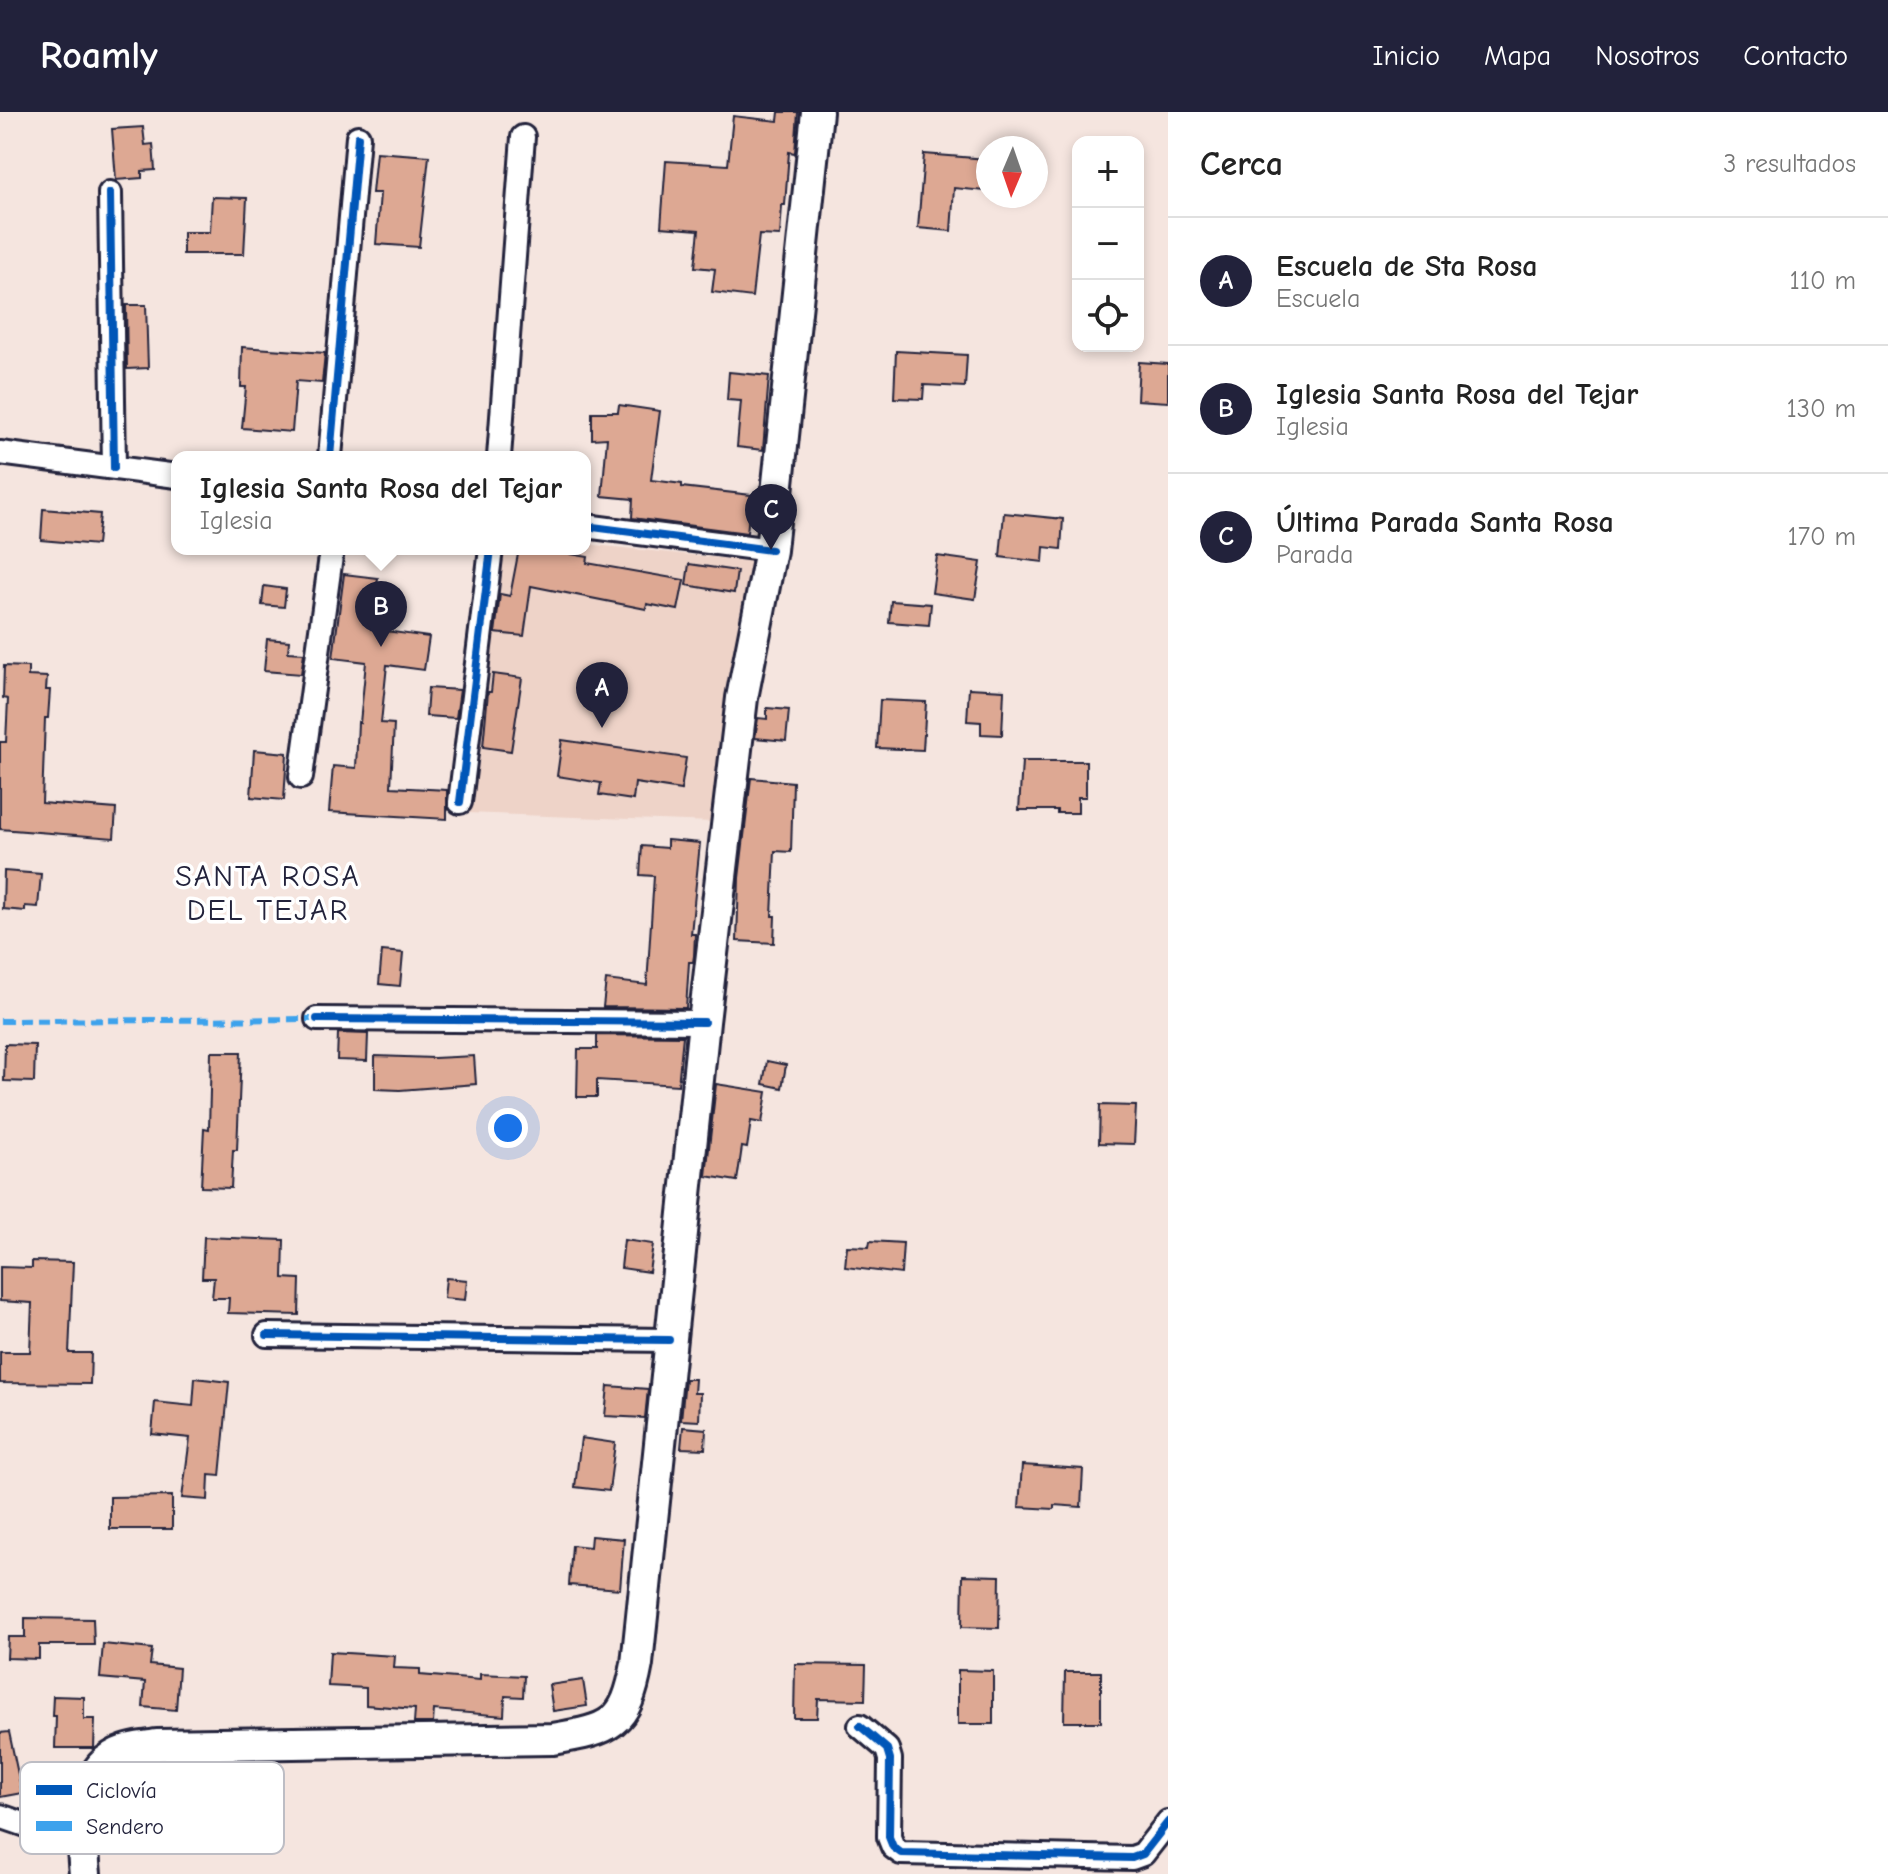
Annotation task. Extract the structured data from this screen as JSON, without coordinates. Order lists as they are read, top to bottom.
{
  "districts": ["SANTA ROSA DEL TEJAR"],
  "legend": ["Ciclovía", "Sendero"],
  "north": "bottom",
  "page": {
    "header": "Roamly",
    "nav": [
      "Inicio",
      "Mapa",
      "Nosotros",
      "Contacto"
    ],
    "heading": ["Cerca", "3 resultados"],
    "map_buttons": ["+", "−"],
    "list": [
      {
        "mark": "A",
        "name": "Escuela de Sta Rosa",
        "note": "Escuela",
        "value": "110 m"
      },
      {
        "mark": "B",
        "name": "Iglesia Santa Rosa del Tejar",
        "note": "Iglesia",
        "value": "130 m"
      },
      {
        "mark": "C",
        "name": "Última Parada Santa Rosa",
        "note": "Parada",
        "value": "170 m"
      }
    ],
    "popup": ["Iglesia Santa Rosa del Tejar", "Iglesia"],
    "pins": ["C", "B", "A"]
  }
}
